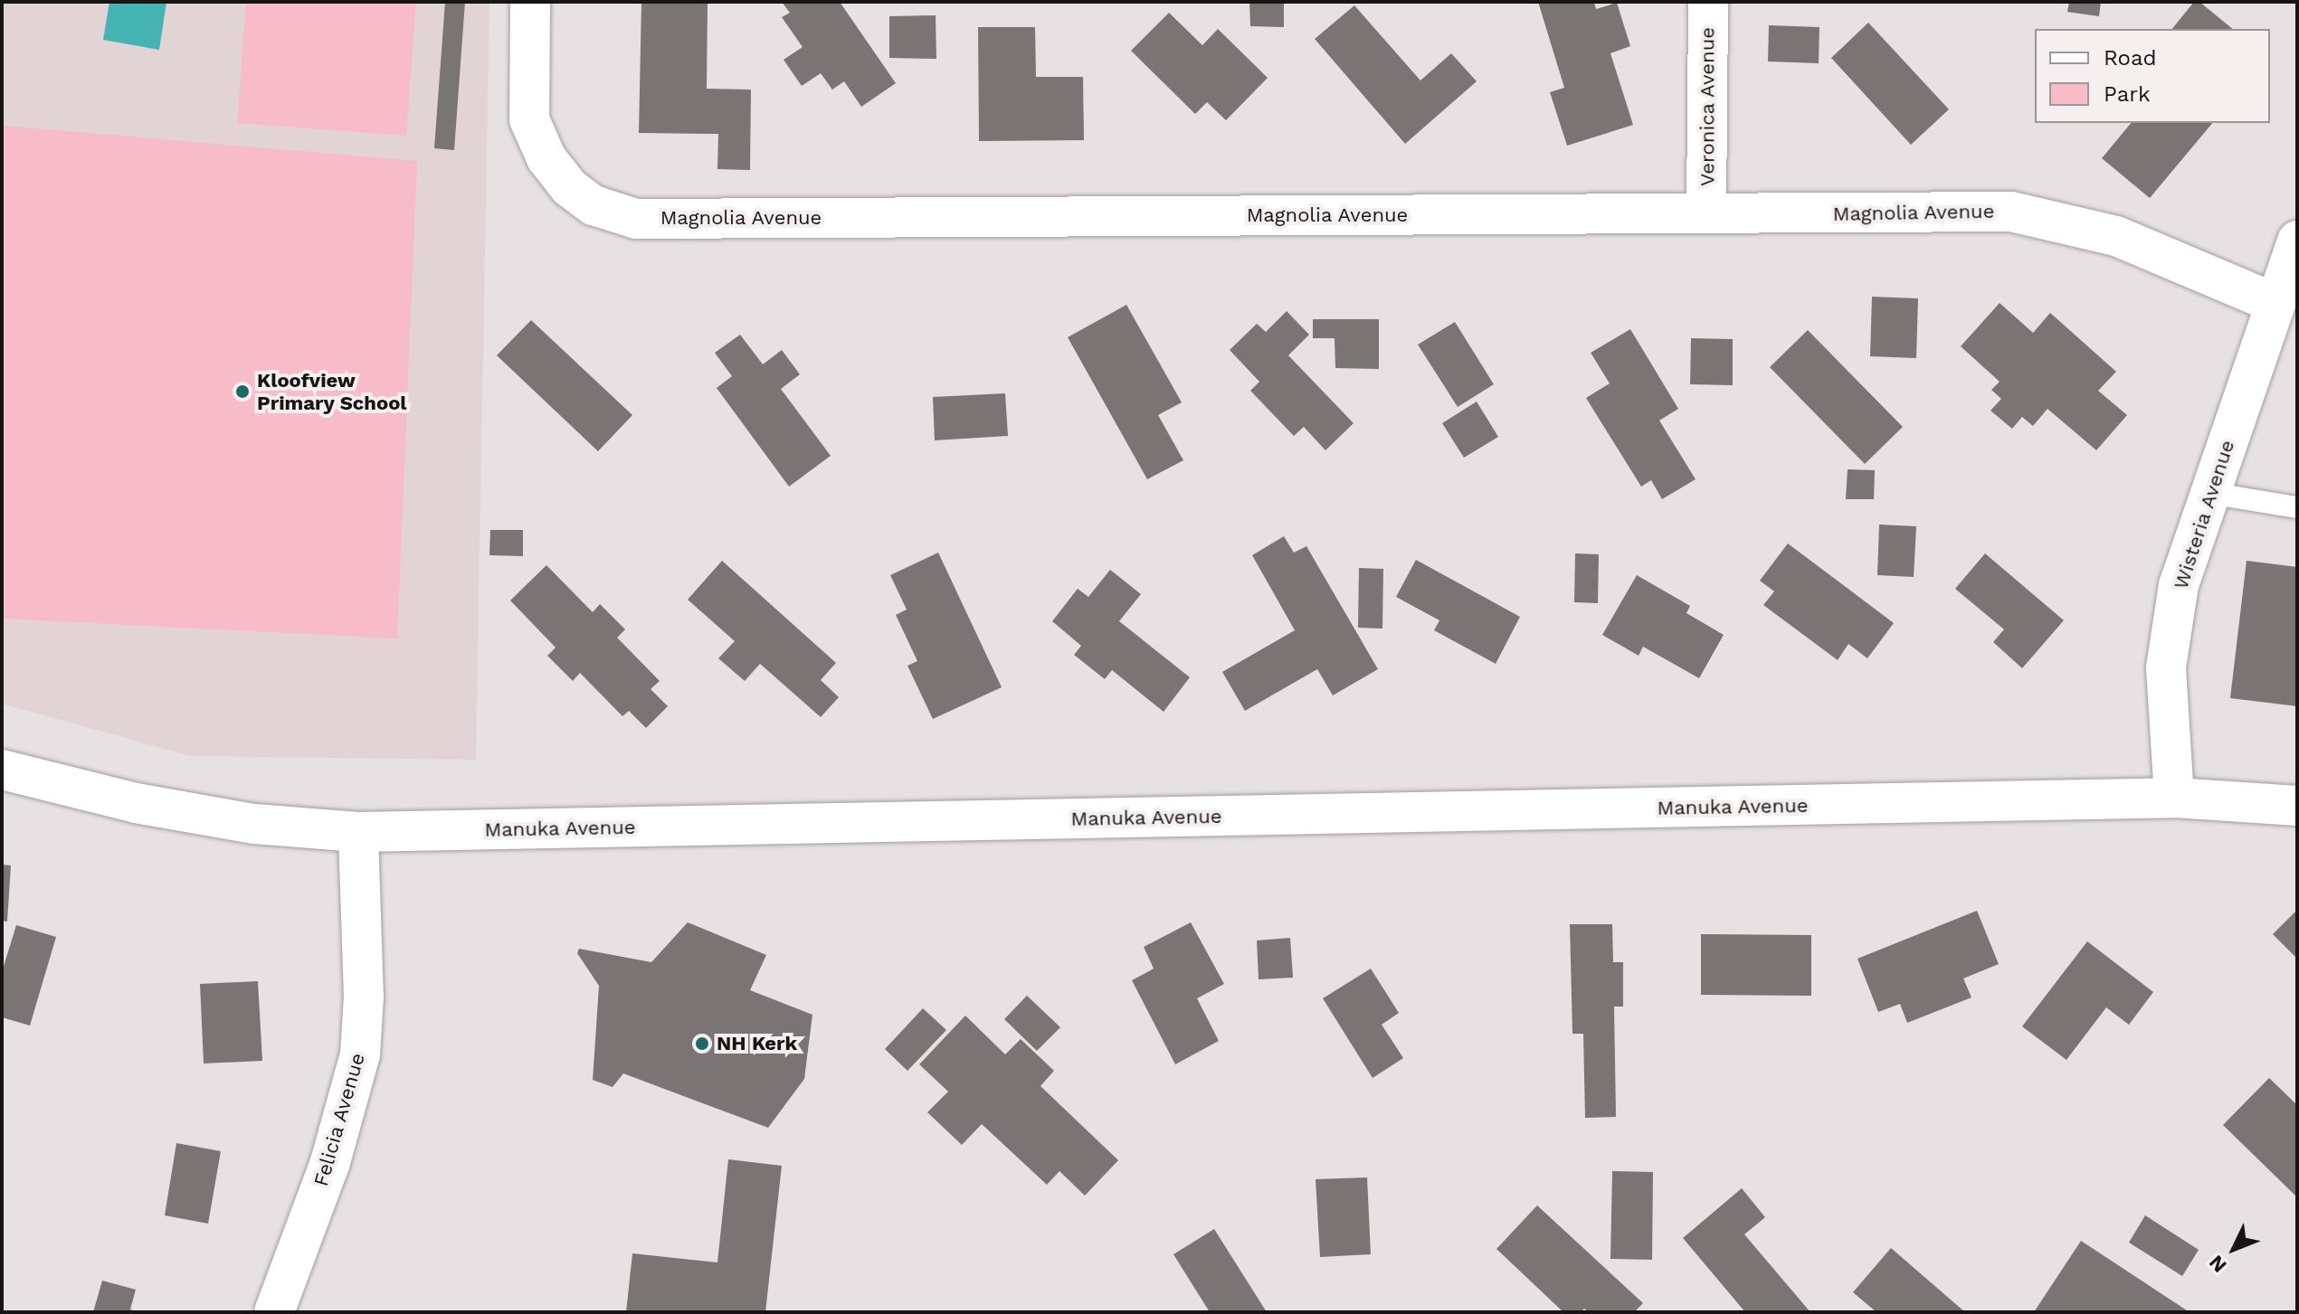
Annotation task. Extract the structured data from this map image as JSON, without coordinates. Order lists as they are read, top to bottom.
{
  "streets": {
    "street": [
      "Veronica Avenue",
      "Magnolia Avenue",
      "Wisteria Avenue",
      "Manuka Avenue",
      "Felicia Avenue"
    ]
  },
  "crossings": [
    ["Veronica Avenue", "Magnolia Avenue"],
    ["Magnolia Avenue", "Wisteria Avenue"],
    ["Wisteria Avenue", "Manuka Avenue"],
    ["Manuka Avenue", "Felicia Avenue"]
  ],
  "places": ["Kloofview Primary School", "NH Kerk"],
  "legend": ["Road", "Park"],
  "north": "bottom left"
}
